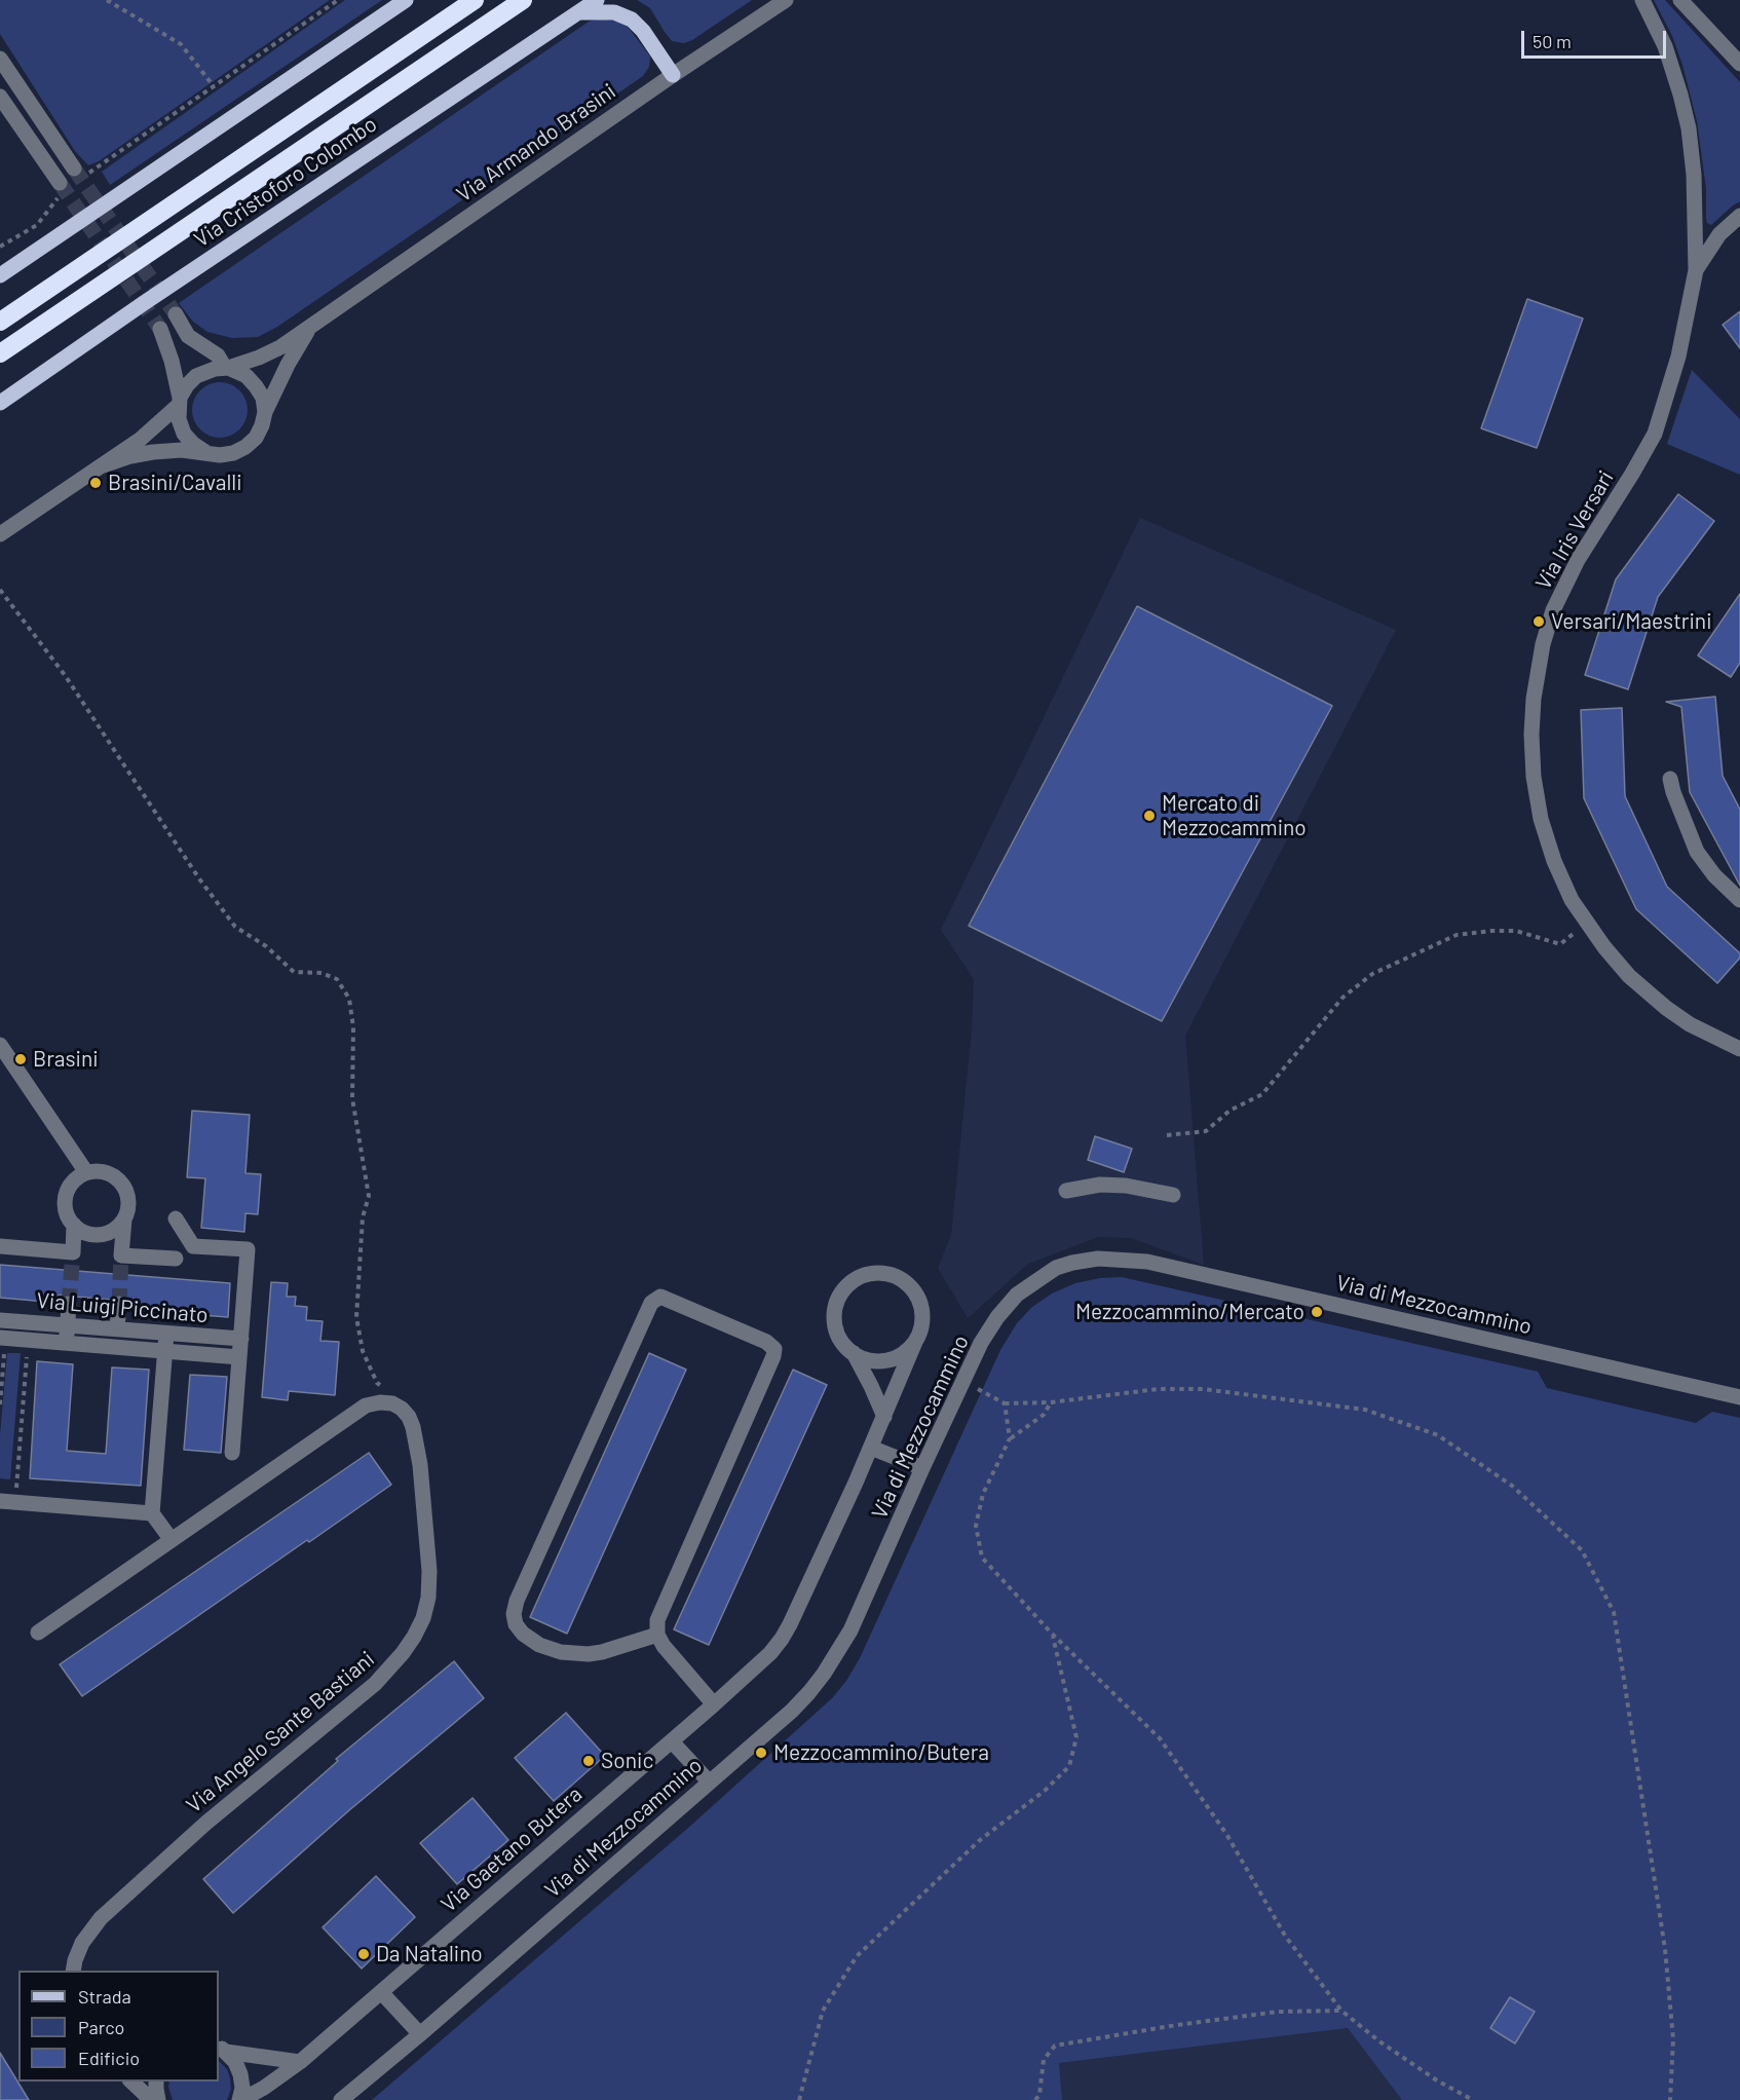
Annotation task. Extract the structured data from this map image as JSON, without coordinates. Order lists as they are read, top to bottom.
{
  "streets": {
    "highway": ["Via Cristoforo Colombo"],
    "street": [
      "Via Armando Brasini",
      "Via Iris Versari",
      "Via di Mezzocammino",
      "Via Luigi Piccinato",
      "Via Angelo Sante Bastiani",
      "Via Gaetano Butera"
    ]
  },
  "places": [
    "Brasini/Cavalli",
    "Versari/Maestrini",
    "Mercato di Mezzocammino",
    "Brasini",
    "Mezzocammino/Mercato",
    "Mezzocammino/Butera",
    "Sonic",
    "Da Natalino"
  ],
  "legend": ["Strada", "Parco", "Edificio"],
  "scale_bar": "50 m"
}
